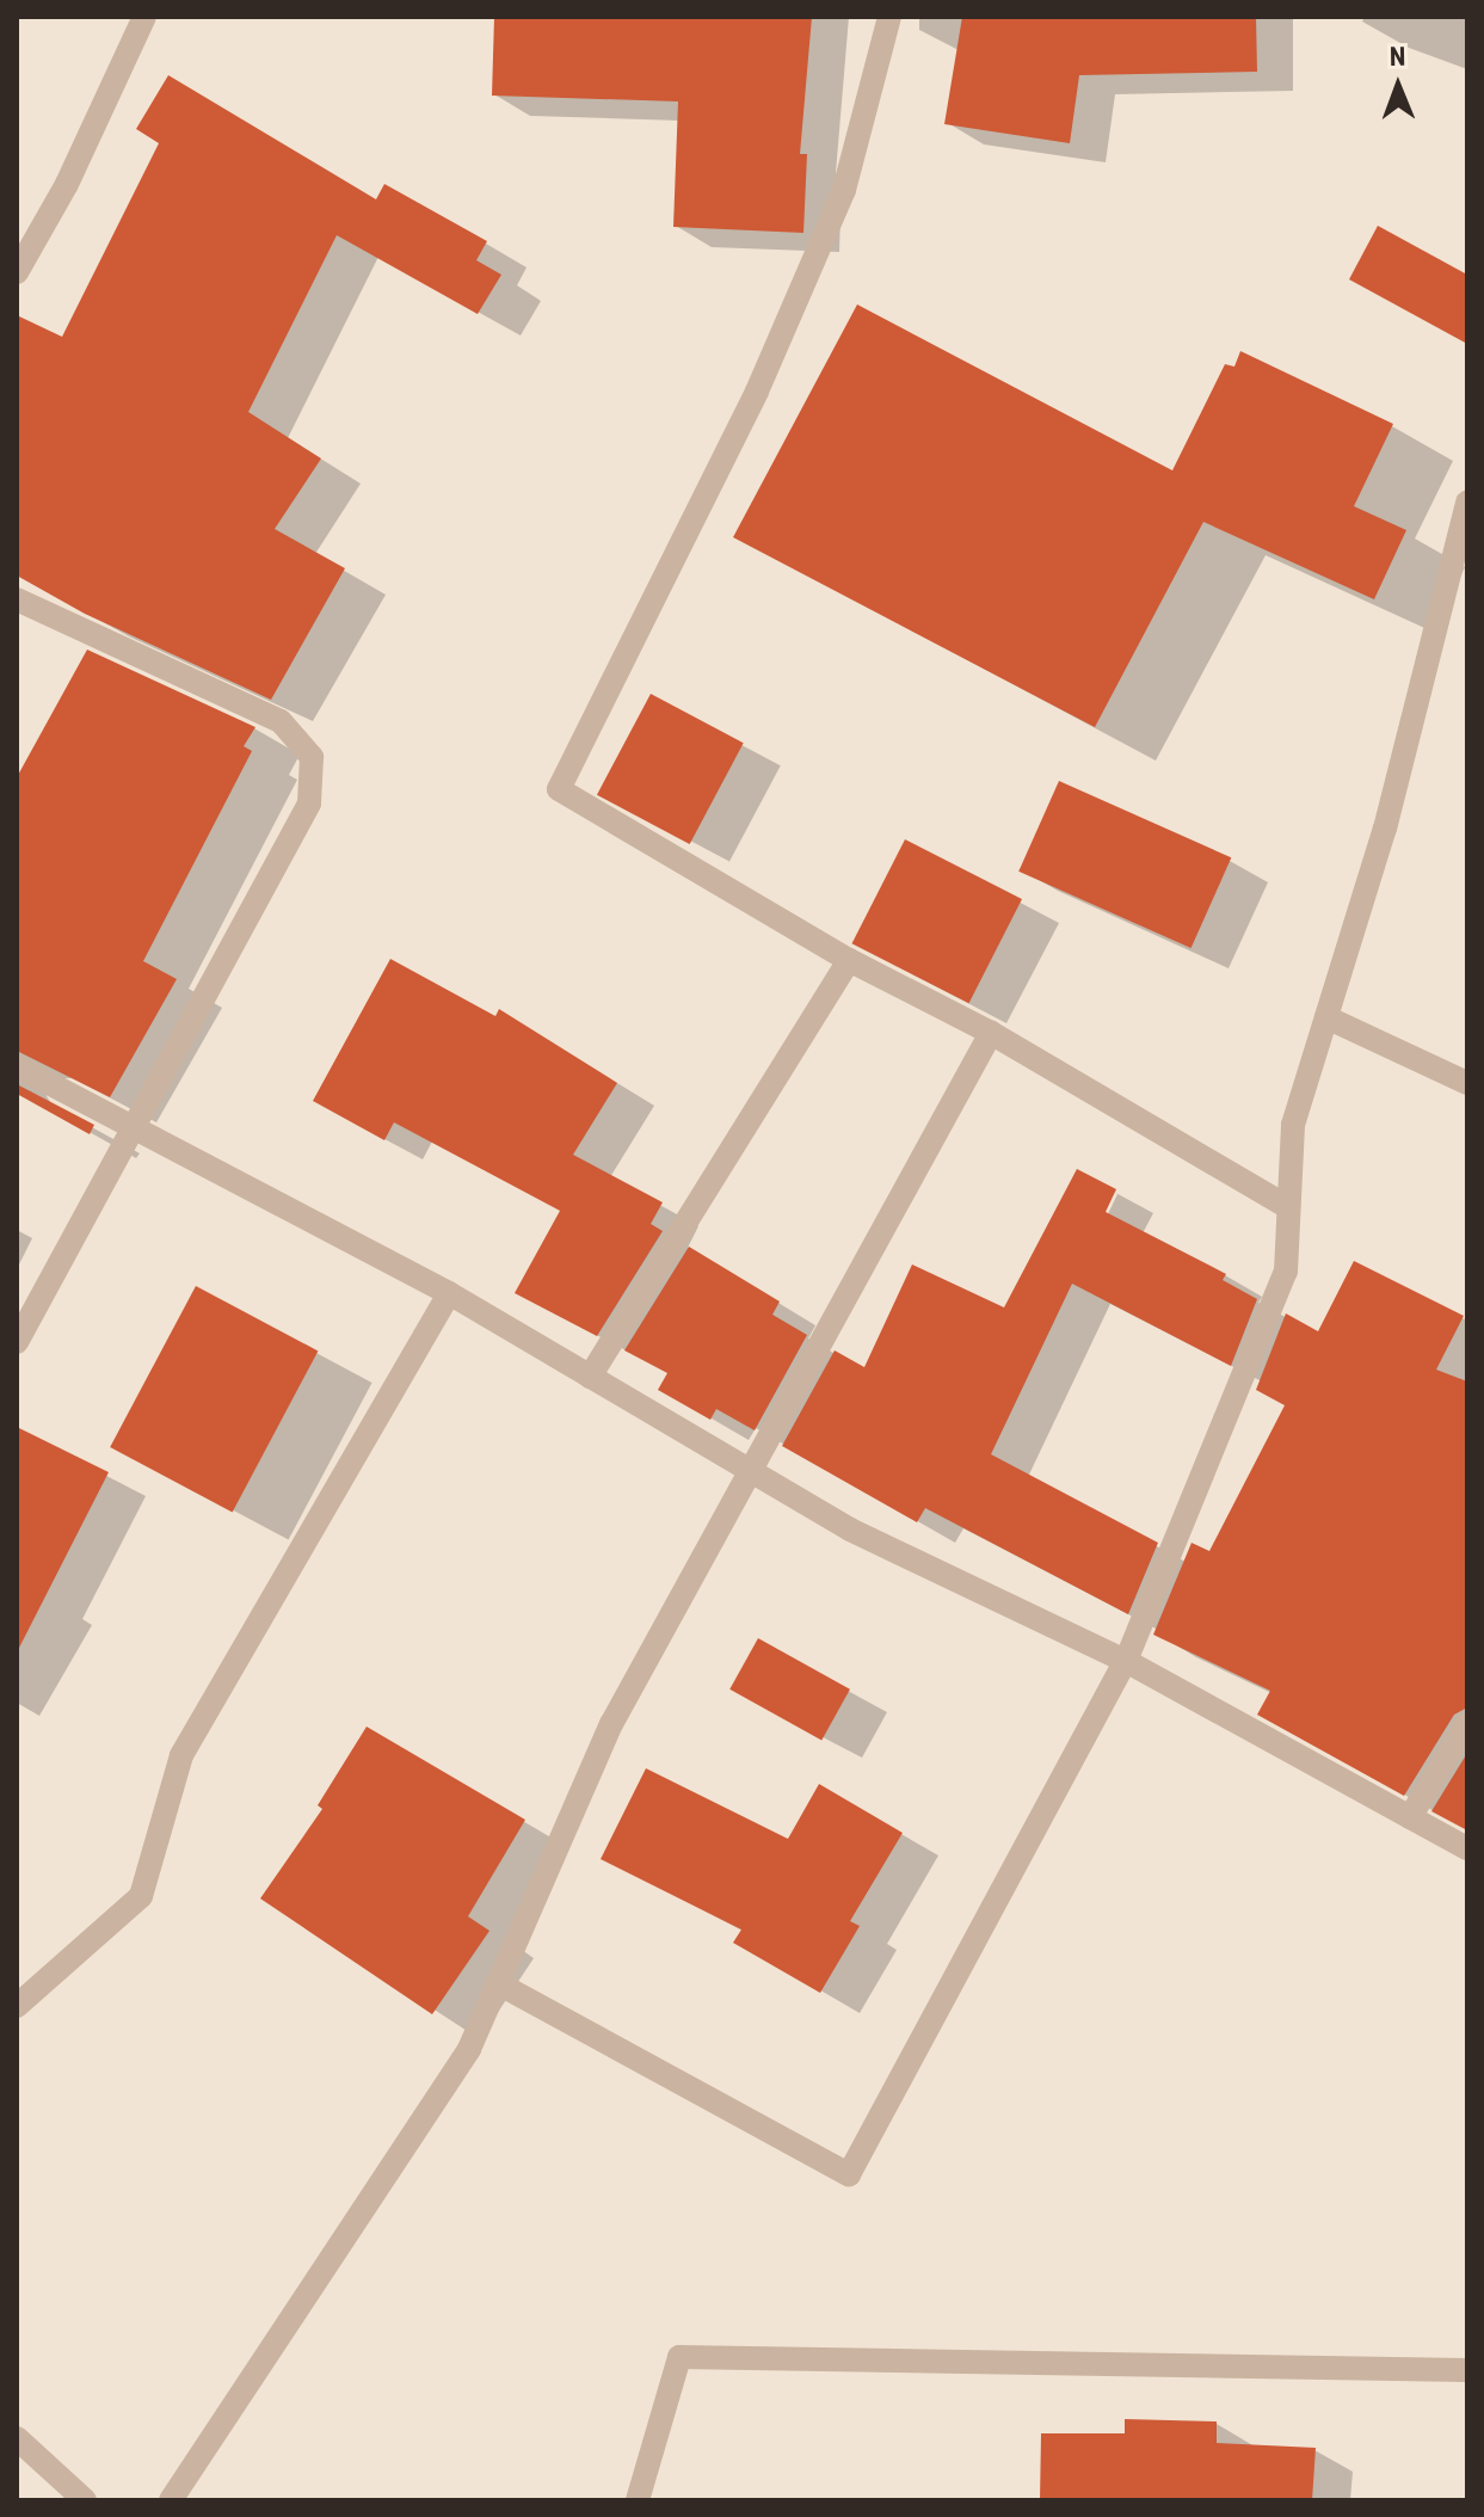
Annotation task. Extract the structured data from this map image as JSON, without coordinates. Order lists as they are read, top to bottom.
{
  "north": "top"
}
